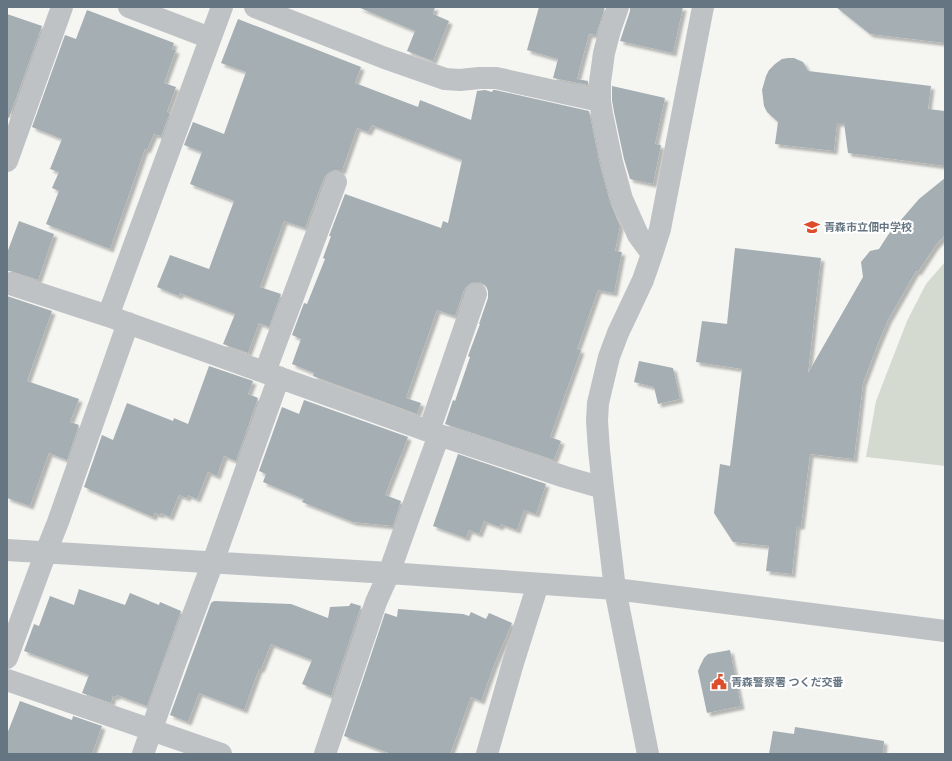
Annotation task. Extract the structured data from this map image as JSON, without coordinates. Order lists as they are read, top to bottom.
{
  "places": {
    "school or university": ["青森市立佃中学校"],
    "public building": ["青森警察署 つくだ交番"]
  }
}
